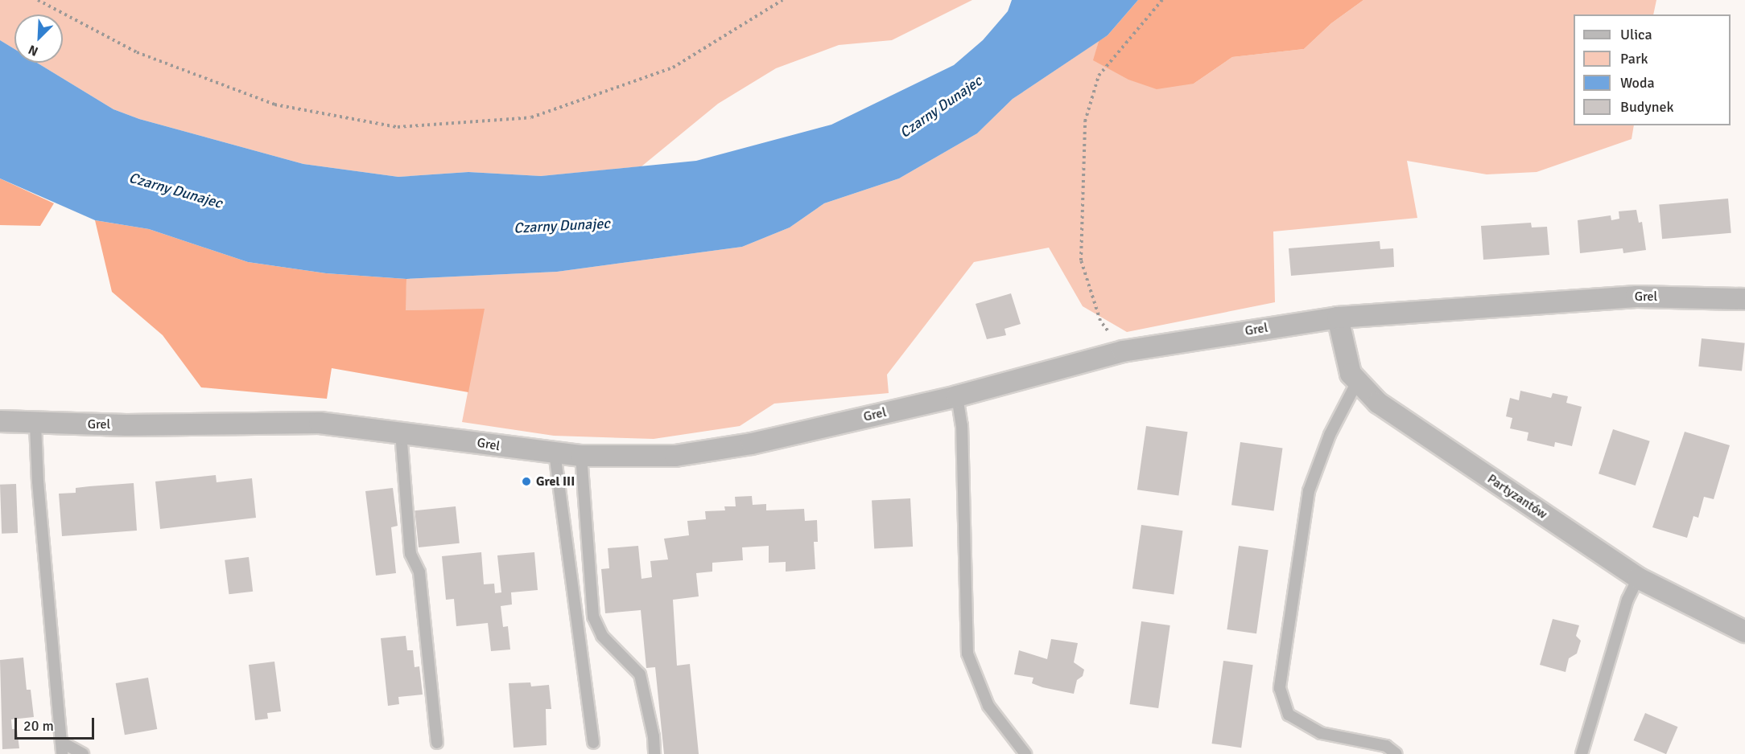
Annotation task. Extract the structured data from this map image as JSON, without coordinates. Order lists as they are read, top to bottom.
{
  "streets": {
    "street": ["Grel", "Partyzantów"]
  },
  "crossings": [
    ["Grel", "Partyzantów"]
  ],
  "water": ["Czarny Dunajec"],
  "places": ["Grel III"],
  "legend": [
    "Ulica",
    "Park",
    "Woda",
    "Budynek"
  ],
  "scale_bar": "20 m",
  "north": "bottom left"
}
